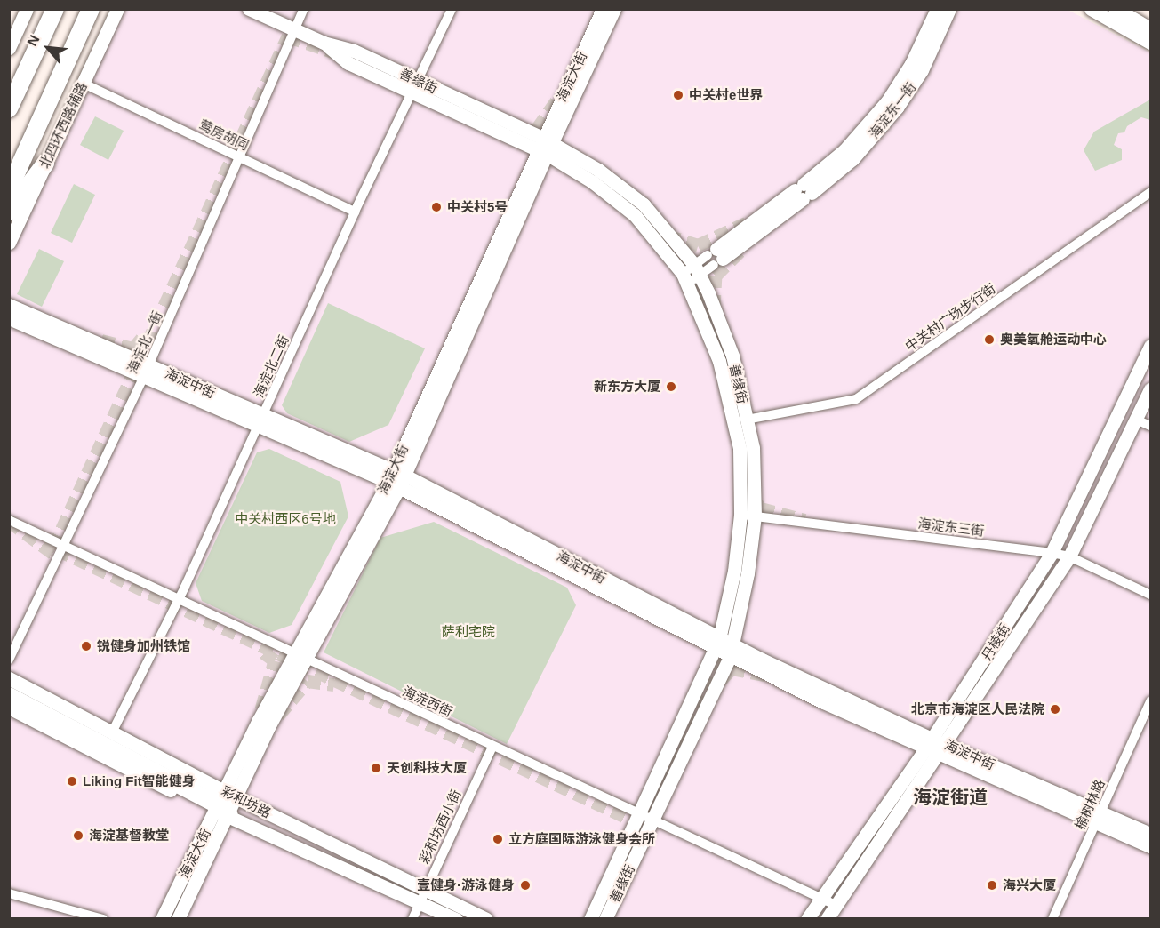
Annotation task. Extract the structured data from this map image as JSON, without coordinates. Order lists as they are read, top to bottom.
{
  "streets": {
    "main road": [
      "海淀大街",
      "善缘街",
      "海淀东一街",
      "北四环西路辅路",
      "海淀中街",
      "丹棱街",
      "彩和坊路"
    ],
    "street": [
      "莺房胡同",
      "中关村广场步行街",
      "海淀北一街",
      "海淀北二街",
      "海淀东三街",
      "海淀西街",
      "榆树林路",
      "彩和坊西小街"
    ]
  },
  "crossings": [
    ["海淀大街", "善缘街"],
    ["海淀大街", "海淀中街"],
    ["海淀大街", "海淀西街"],
    ["海淀大街", "彩和坊路"],
    ["善缘街", "海淀东一街"],
    ["善缘街", "中关村广场步行街"],
    ["善缘街", "海淀北一街"],
    ["善缘街", "海淀北二街"],
    ["善缘街", "海淀中街"],
    ["善缘街", "海淀东三街"],
    ["善缘街", "海淀西街"],
    ["北四环西路辅路", "莺房胡同"],
    ["莺房胡同", "海淀北一街"],
    ["莺房胡同", "海淀北二街"],
    ["海淀北一街", "海淀中街"],
    ["海淀北一街", "海淀西街"],
    ["海淀北二街", "海淀中街"],
    ["海淀北二街", "海淀西街"],
    ["海淀北二街", "彩和坊路"],
    ["海淀中街", "丹棱街"],
    ["海淀中街", "榆树林路"],
    ["海淀东三街", "丹棱街"],
    ["丹棱街", "海淀西街"],
    ["海淀西街", "彩和坊西小街"],
    ["彩和坊路", "彩和坊西小街"]
  ],
  "districts": ["海淀街道"],
  "parks": ["中关村西区6号地", "萨利宅院"],
  "places": [
    "中关村e世界",
    "中关村5号",
    "奥美氧舱运动中心",
    "新东方大厦",
    "锐健身加州铁馆",
    "北京市海淀区人民法院",
    "天创科技大厦",
    "Liking Fit智能健身",
    "海淀基督教堂",
    "立方庭国际游泳健身会所",
    "壹健身·游泳健身",
    "海兴大厦"
  ],
  "north": "top left"
}
